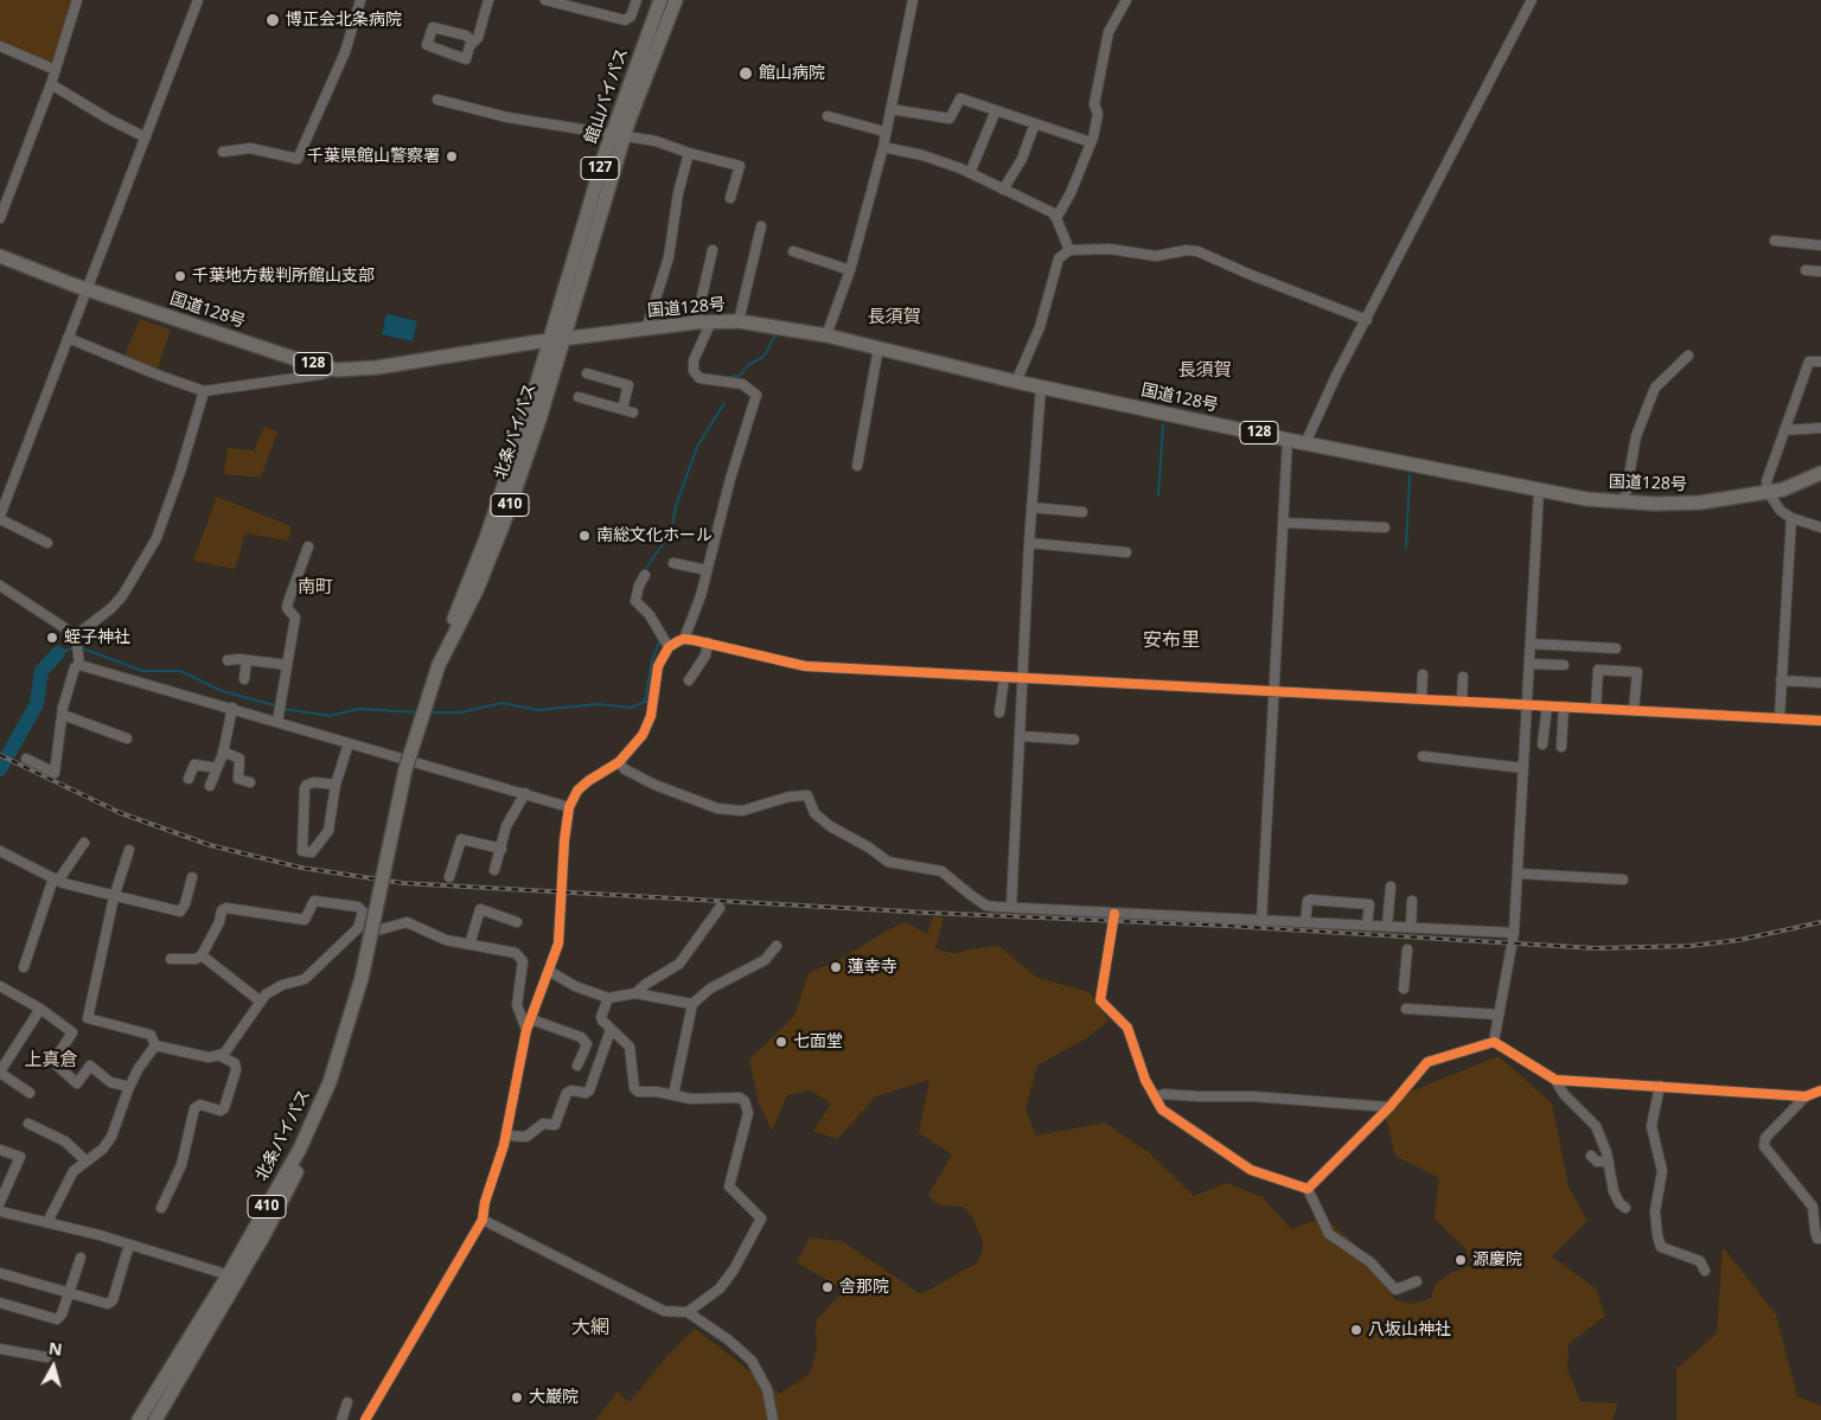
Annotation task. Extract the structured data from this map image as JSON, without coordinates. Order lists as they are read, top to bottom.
{
  "streets": {
    "highway": [
      "館山バイパス",
      "127",
      "国道128号",
      "128",
      "北条バイパス",
      "410"
    ]
  },
  "crossings": [
    ["館山バイパス", "国道128号"],
    ["館山バイパス", "128"],
    ["館山バイパス", "北条バイパス"],
    ["国道128号", "128"],
    ["国道128号", "北条バイパス"],
    ["128", "北条バイパス"]
  ],
  "districts": [
    "長須賀",
    "長須賀",
    "南町",
    "安布里",
    "上真倉",
    "大網"
  ],
  "places": [
    "博正会北条病院",
    "館山病院",
    "千葉県館山警察署",
    "千葉地方裁判所館山支部",
    "南総文化ホール",
    "蛭子神社",
    "蓮幸寺",
    "七面堂",
    "源慶院",
    "舎那院",
    "八坂山神社",
    "大巌院"
  ],
  "north": "top"
}
